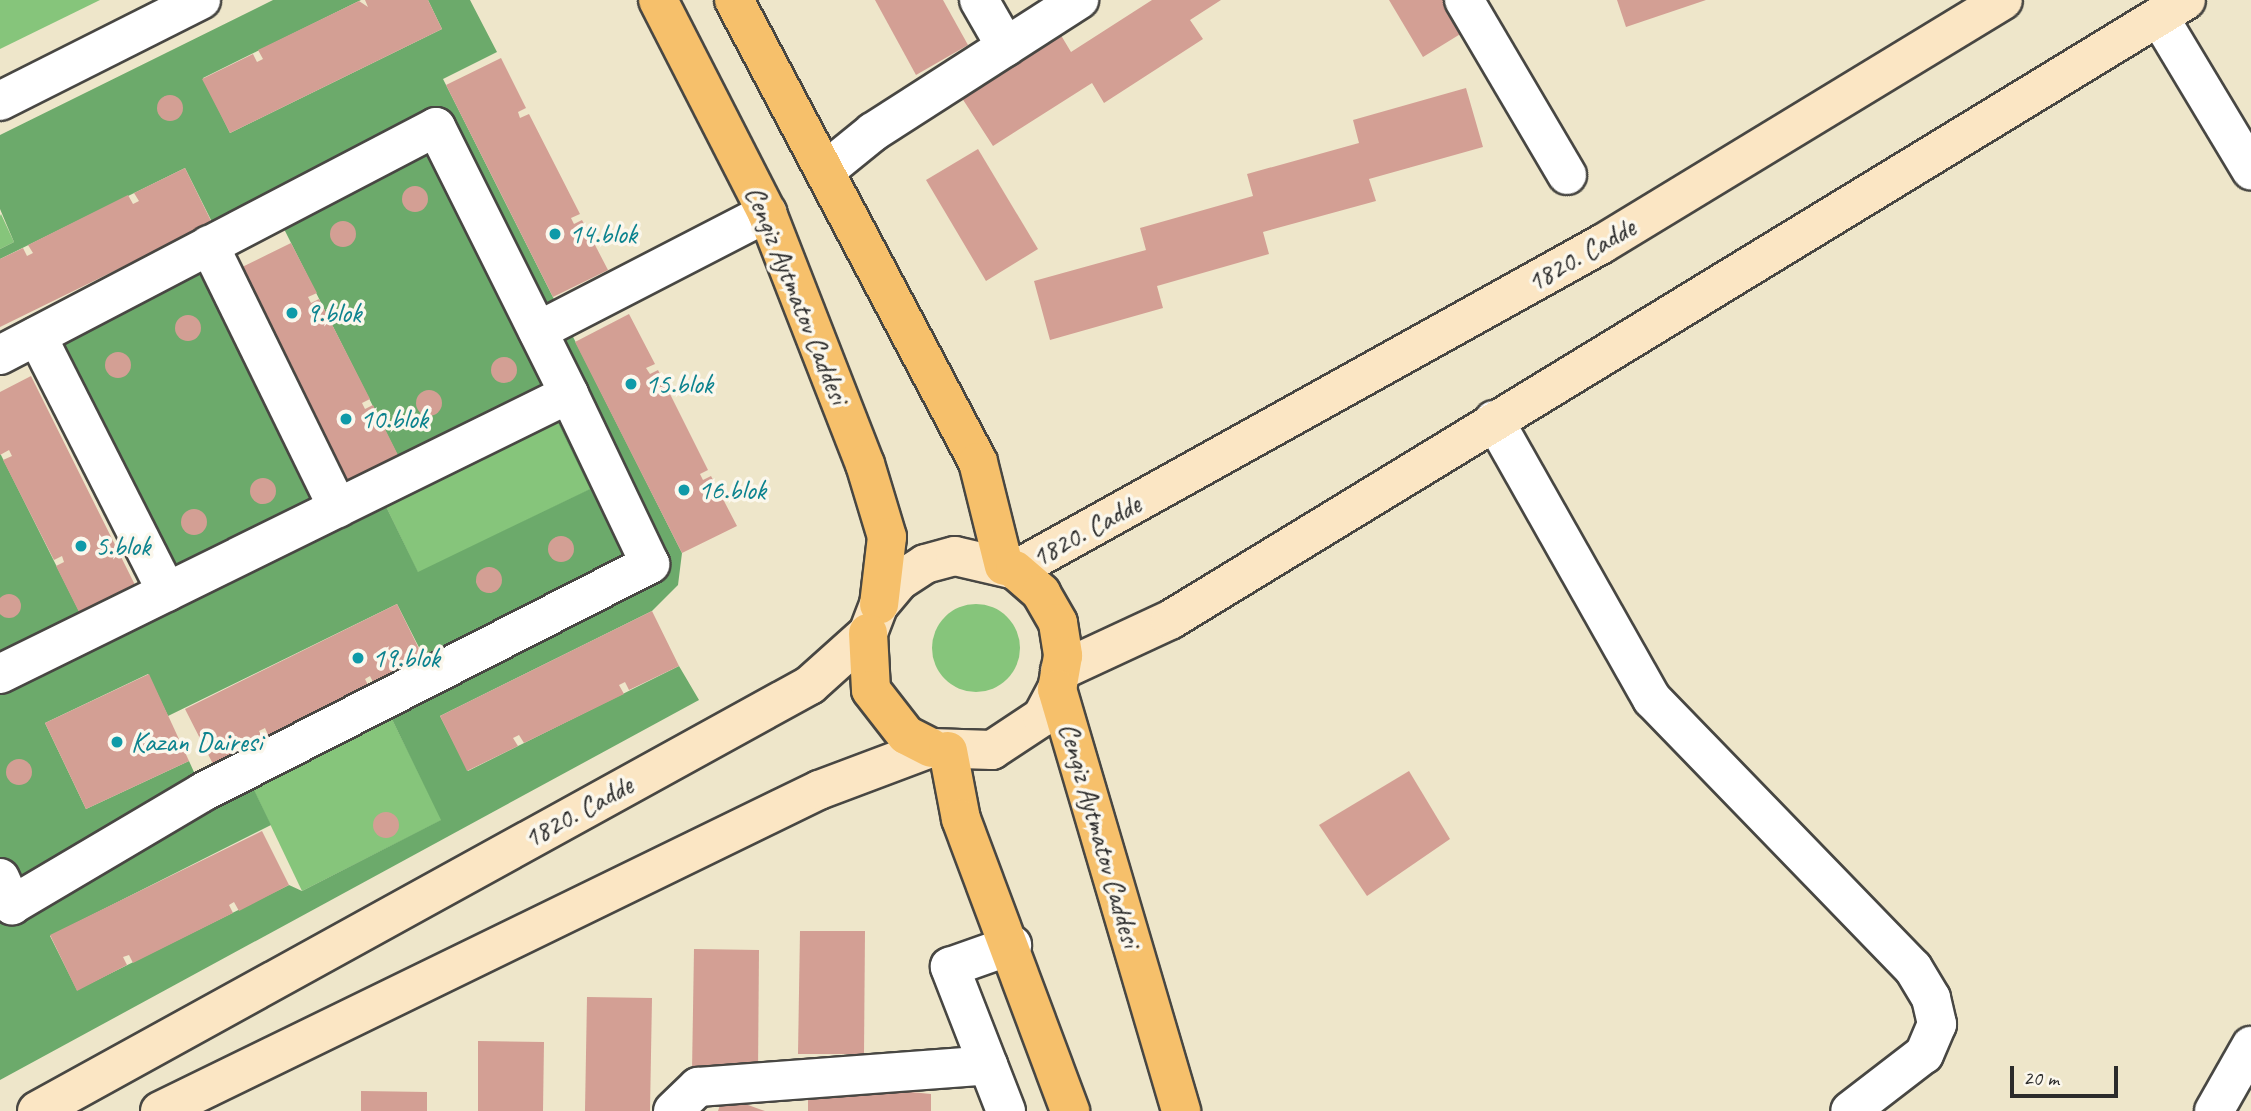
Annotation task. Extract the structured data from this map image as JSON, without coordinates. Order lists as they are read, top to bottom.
{
  "streets": {
    "main road": ["1820. Cadde", "Cengiz Aytmatov Caddesi"]
  },
  "crossings": [
    ["1820. Cadde", "Cengiz Aytmatov Caddesi"]
  ],
  "places": [
    "14.blok",
    "9.blok",
    "15.blok",
    "10.blok",
    "16.blok",
    "5.blok",
    "19.blok",
    "Kazan Dairesi"
  ],
  "scale_bar": "20 m"
}
